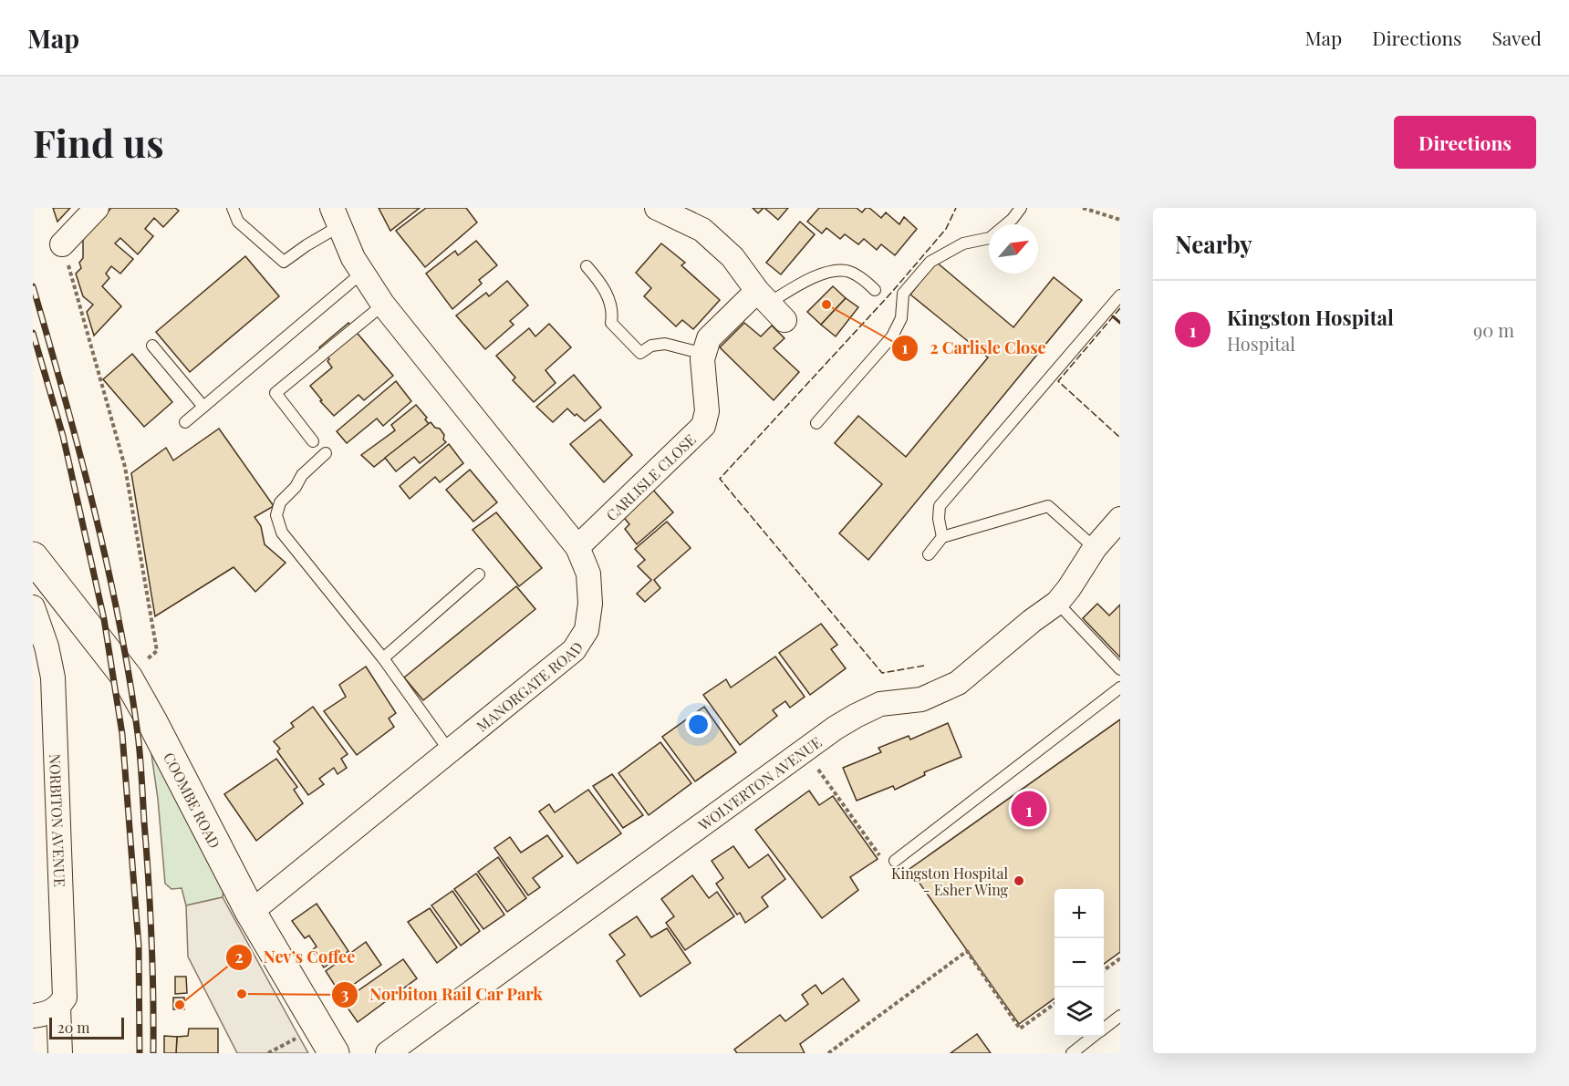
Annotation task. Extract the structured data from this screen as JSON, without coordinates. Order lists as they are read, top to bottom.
{
  "streets": {
    "main road": ["COOMBE ROAD"],
    "street": [
      "CARLISLE CLOSE",
      "MANORGATE ROAD",
      "WOLVERTON AVENUE",
      "NORBITON AVENUE"
    ]
  },
  "crossings": [
    ["CARLISLE CLOSE", "MANORGATE ROAD"],
    ["MANORGATE ROAD", "COOMBE ROAD"]
  ],
  "places": [
    "2 Carlisle Close",
    "Kingston Hospital - Esher Wing",
    "Norbiton Rail Car Park",
    "Nev’s Coffee"
  ],
  "scale_bar": "20 m",
  "north": "top right",
  "page": {
    "header": "Map",
    "nav": ["Map", "Directions", "Saved"],
    "buttons": "Directions",
    "title": "Find us",
    "heading": "Nearby",
    "list": [
      {
        "mark": "1",
        "name": "Kingston Hospital",
        "note": "Hospital",
        "value": "90 m"
      }
    ],
    "pins": "1",
    "map_buttons": ["+", "−"],
    "scale": "20 m"
  }
}
